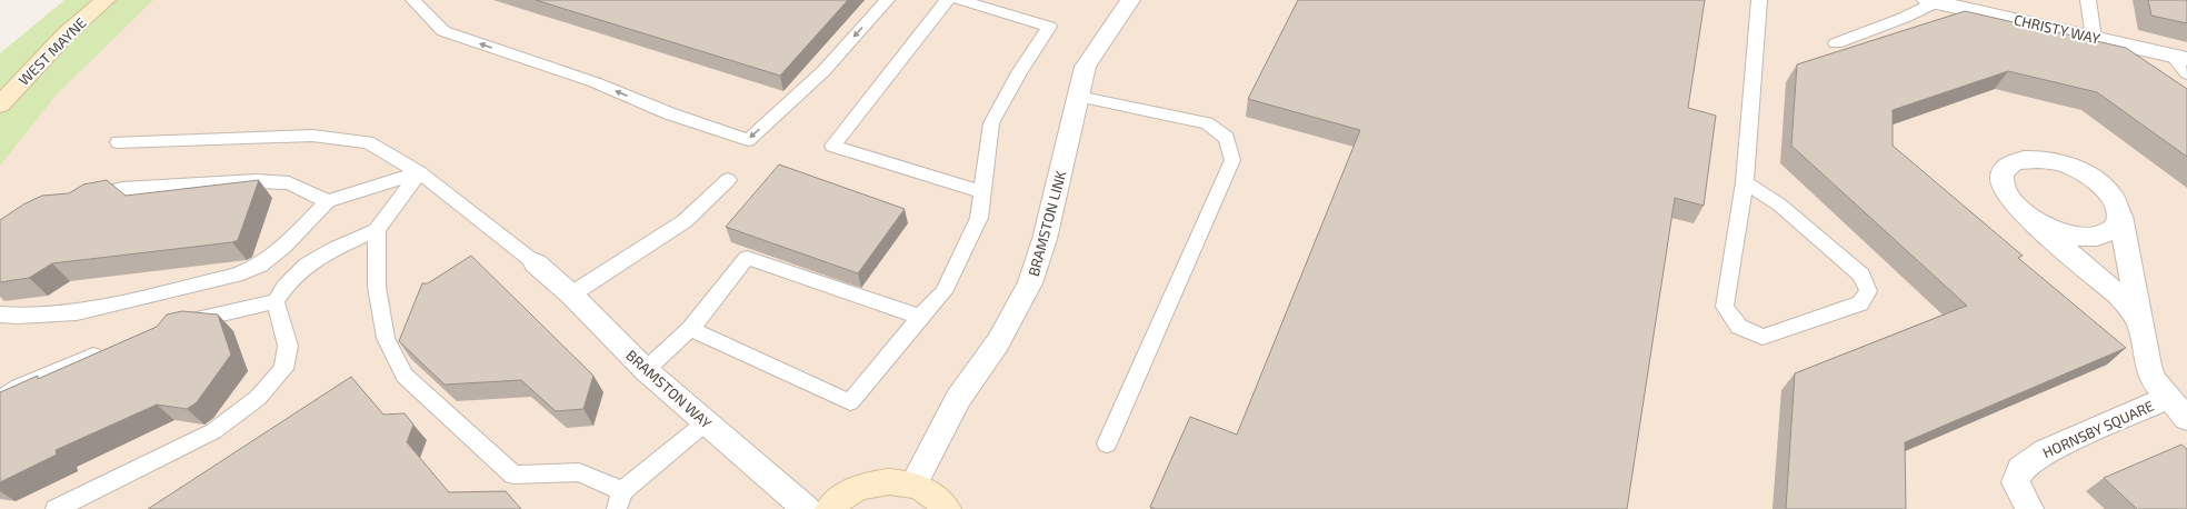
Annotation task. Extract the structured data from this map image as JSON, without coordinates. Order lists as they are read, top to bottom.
{
  "streets": {
    "main road": ["WEST MAYNE"],
    "street": [
      "CHRISTY WAY",
      "BRAMSTON LINK",
      "BRAMSTON WAY",
      "HORNSBY SQUARE"
    ]
  }
}
